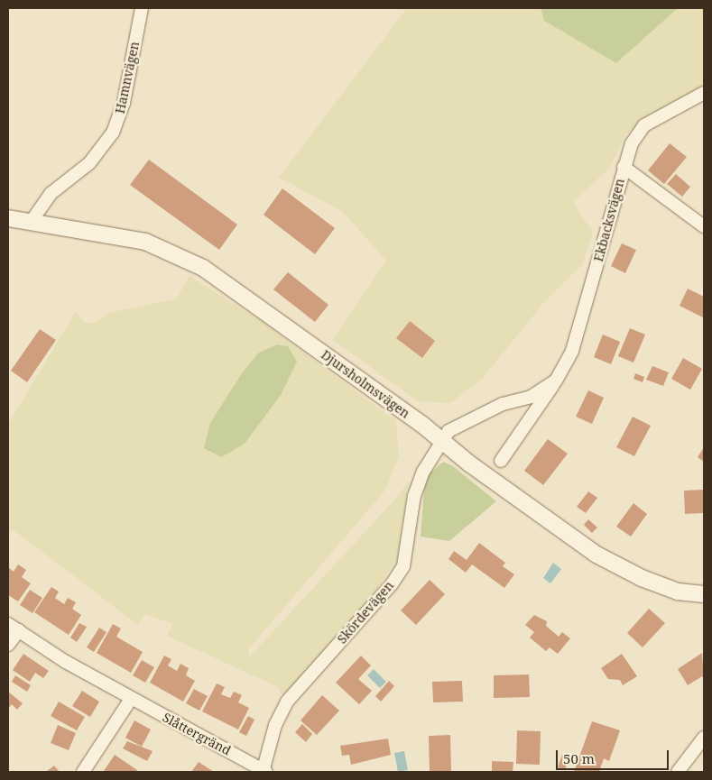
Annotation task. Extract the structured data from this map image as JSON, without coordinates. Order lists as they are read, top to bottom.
{
  "streets": {
    "street": [
      "Hamnvägen",
      "Ekbacksvägen",
      "Djursholmsvägen",
      "Skördevägen",
      "Slåttergränd"
    ]
  },
  "crossings": [
    ["Hamnvägen", "Djursholmsvägen"],
    ["Ekbacksvägen", "Djursholmsvägen"],
    ["Ekbacksvägen", "Skördevägen"],
    ["Djursholmsvägen", "Skördevägen"],
    ["Skördevägen", "Slåttergränd"]
  ],
  "scale_bar": "50 m"
}
